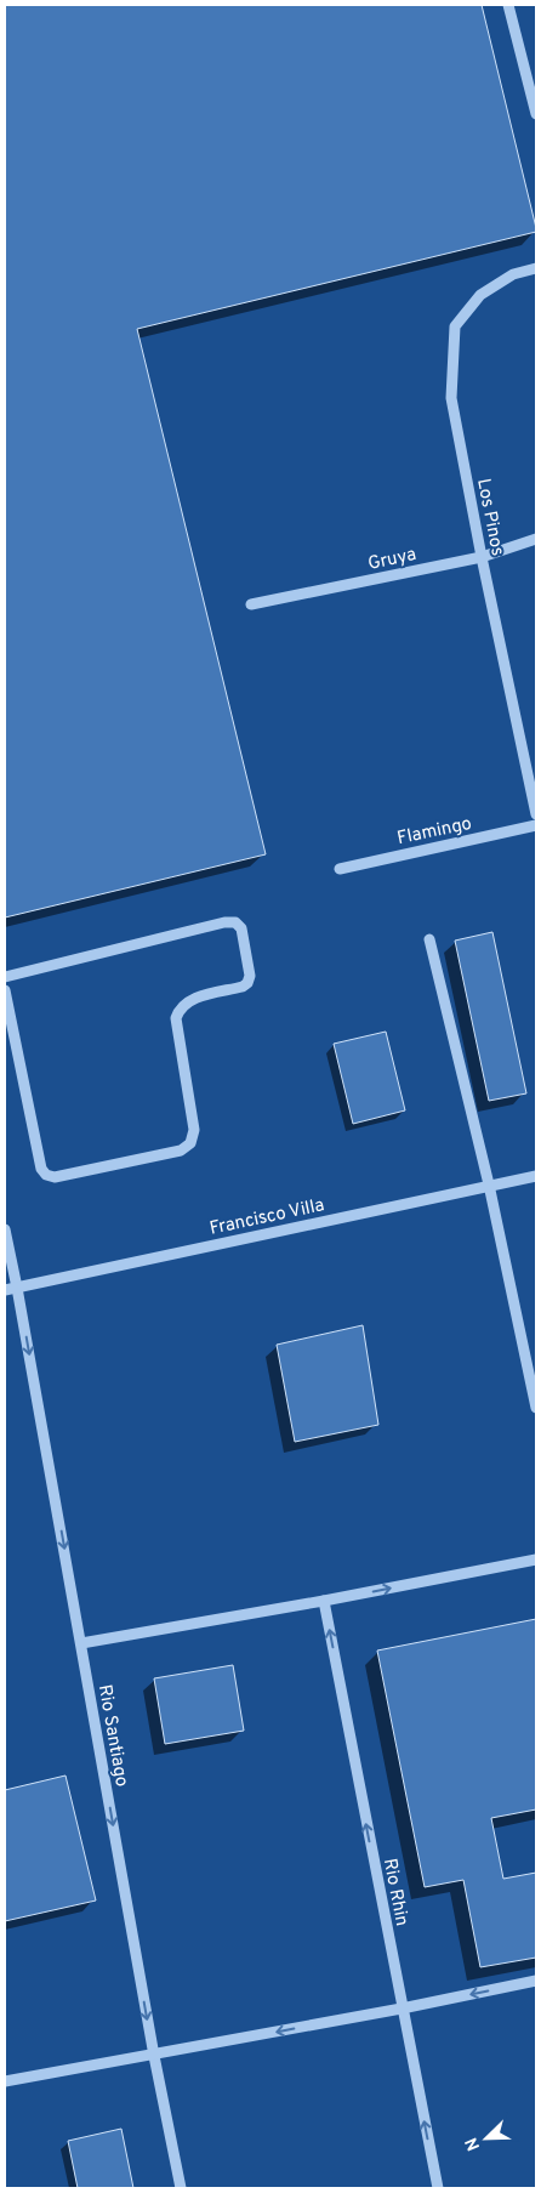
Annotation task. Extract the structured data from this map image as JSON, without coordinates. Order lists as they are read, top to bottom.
{
  "streets": {
    "street": [
      "Los Pinos",
      "Gruya",
      "Flamingo",
      "Francisco Villa",
      "Rio Santiago",
      "Rio Rhin"
    ]
  },
  "crossings": [
    ["Los Pinos", "Gruya"],
    ["Francisco Villa", "Rio Santiago"]
  ],
  "one_way": ["Rio Santiago", "Rio Rhin"],
  "north": "bottom left"
}
